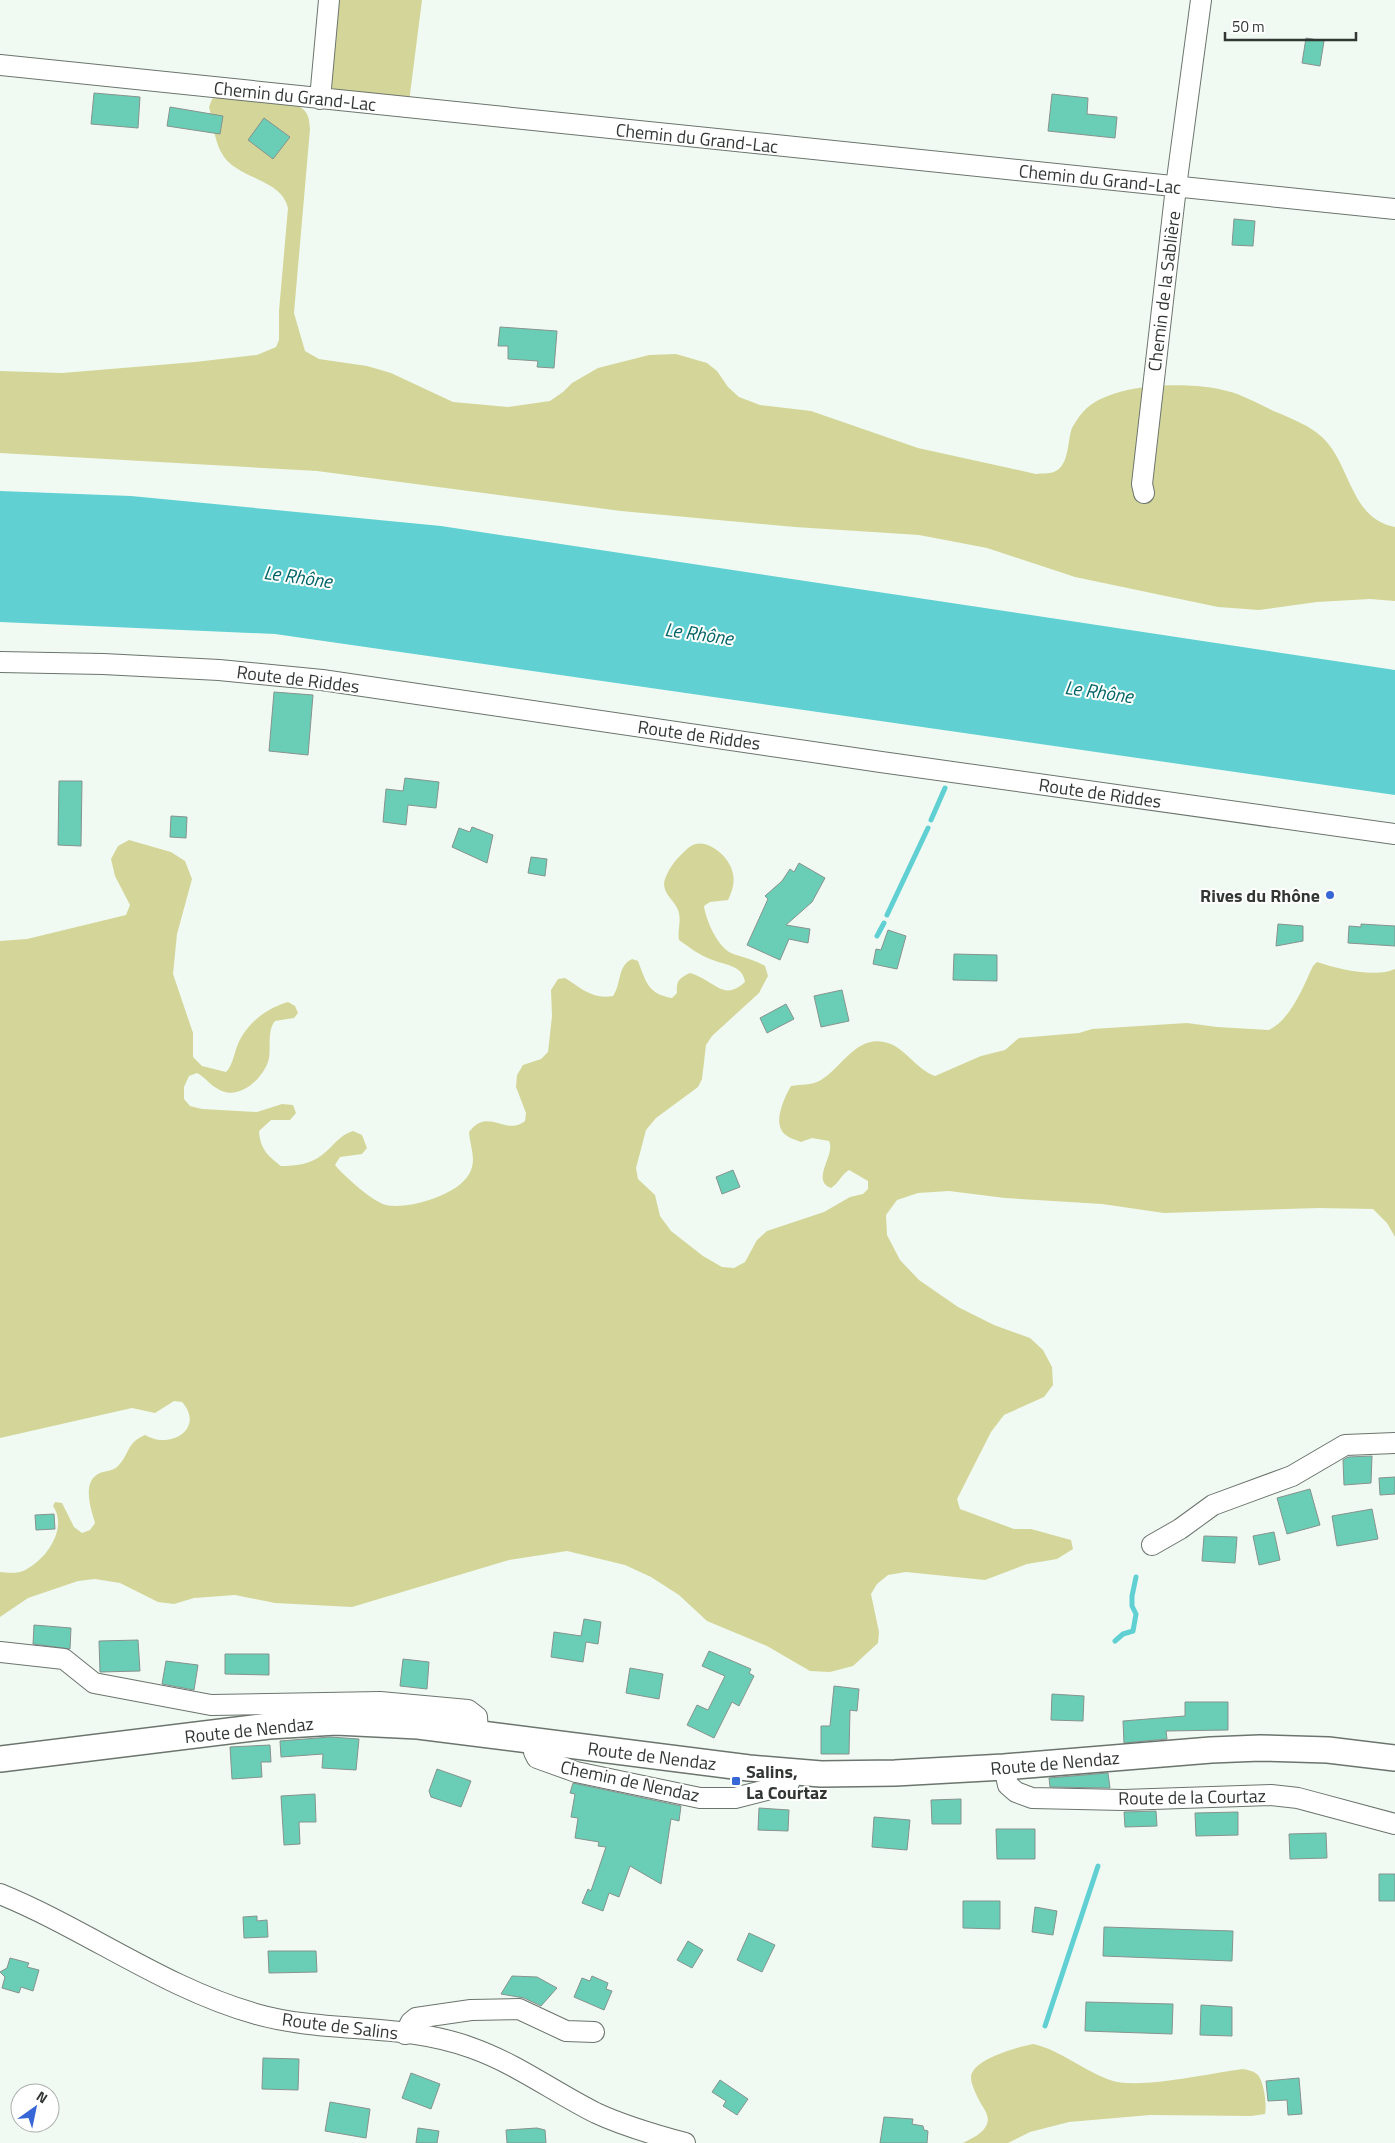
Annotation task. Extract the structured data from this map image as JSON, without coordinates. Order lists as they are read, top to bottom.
{
  "streets": {
    "main road": ["Route de Nendaz"],
    "street": [
      "Chemin du Grand-Lac",
      "Chemin de la Sablière",
      "Route de Riddes",
      "Chemin de Nendaz",
      "Route de la Courtaz",
      "Route de Salins"
    ]
  },
  "crossings": [
    ["Chemin du Grand-Lac", "Chemin de la Sablière"],
    ["Route de Nendaz", "Chemin de Nendaz"],
    ["Route de Nendaz", "Route de la Courtaz"]
  ],
  "water": ["Le Rhône"],
  "places": {
    "other": ["Rives du Rhône"],
    "transit": ["Salins, La Courtaz"]
  },
  "scale_bar": "50 m",
  "north": "top right"
}
